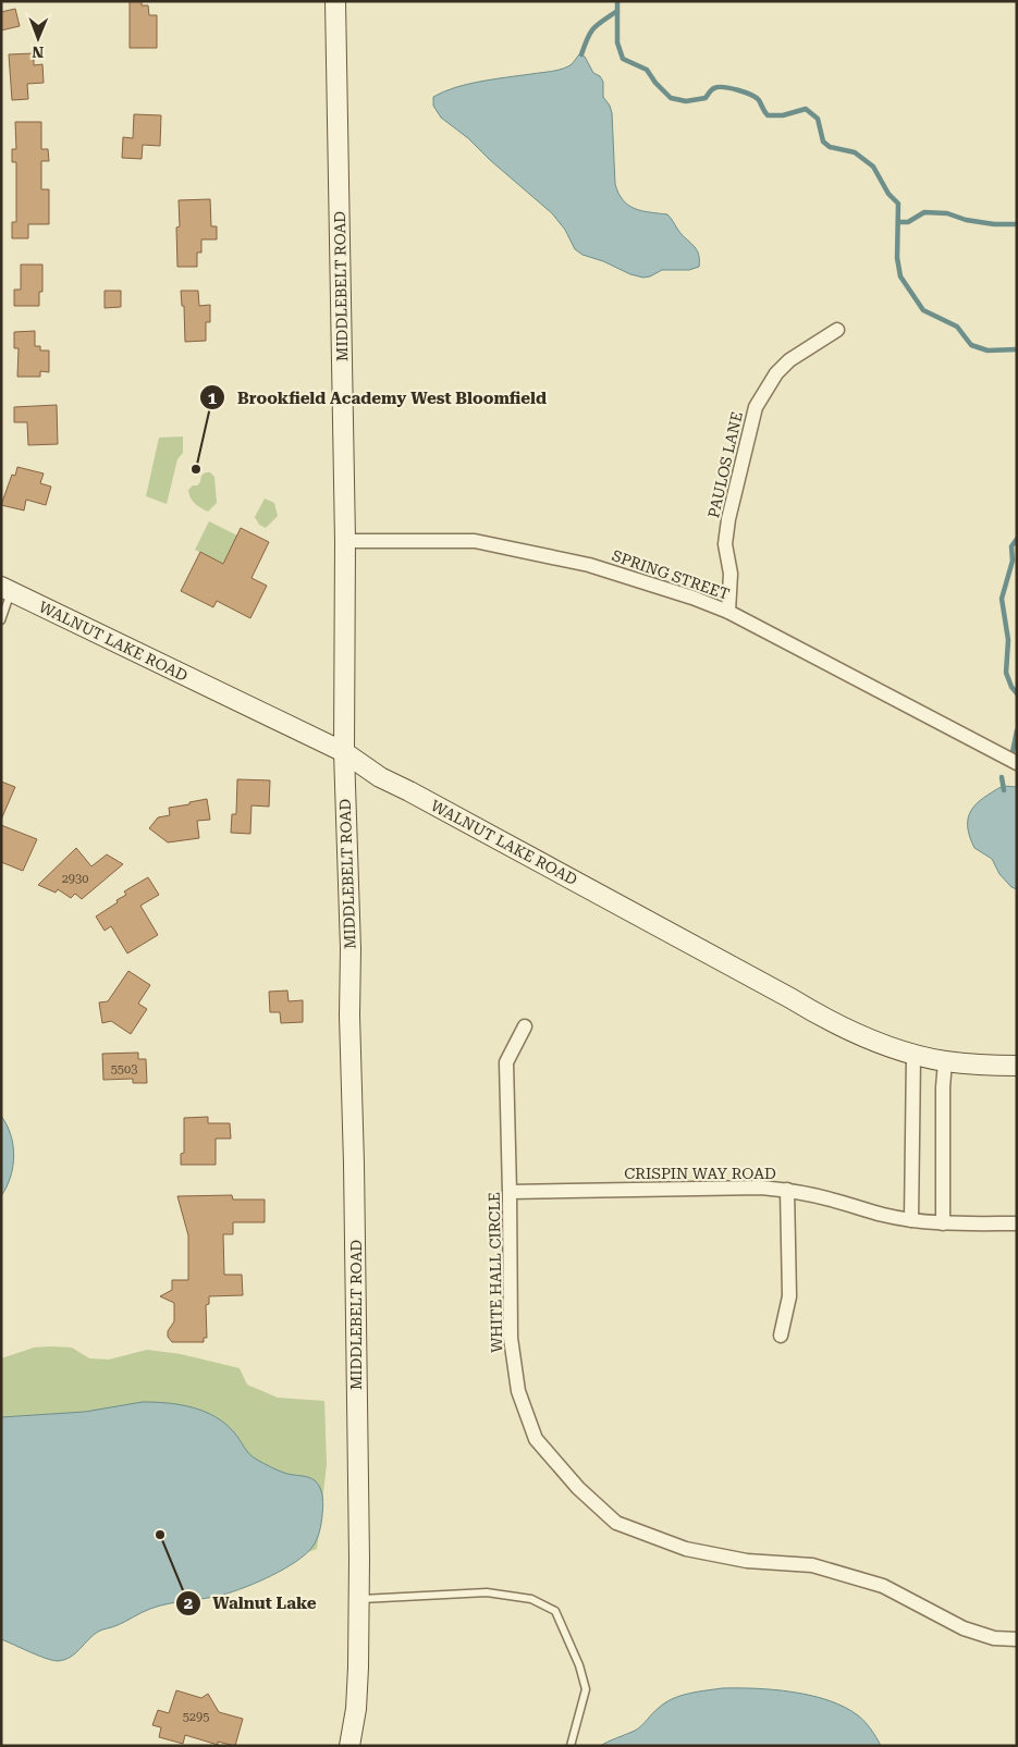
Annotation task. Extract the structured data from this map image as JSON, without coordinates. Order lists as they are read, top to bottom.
{
  "streets": {
    "street": [
      "MIDDLEBELT ROAD",
      "PAULOS LANE",
      "SPRING STREET",
      "WALNUT LAKE ROAD",
      "CRISPIN WAY ROAD",
      "WHITE HALL CIRCLE"
    ]
  },
  "crossings": [
    ["MIDDLEBELT ROAD", "SPRING STREET"],
    ["MIDDLEBELT ROAD", "WALNUT LAKE ROAD"],
    ["PAULOS LANE", "SPRING STREET"],
    ["CRISPIN WAY ROAD", "WHITE HALL CIRCLE"]
  ],
  "places": ["Brookfield Academy West Bloomfield", "Walnut Lake"],
  "house_numbers": ["2930", "5503", "5295"],
  "north": "bottom"
}
